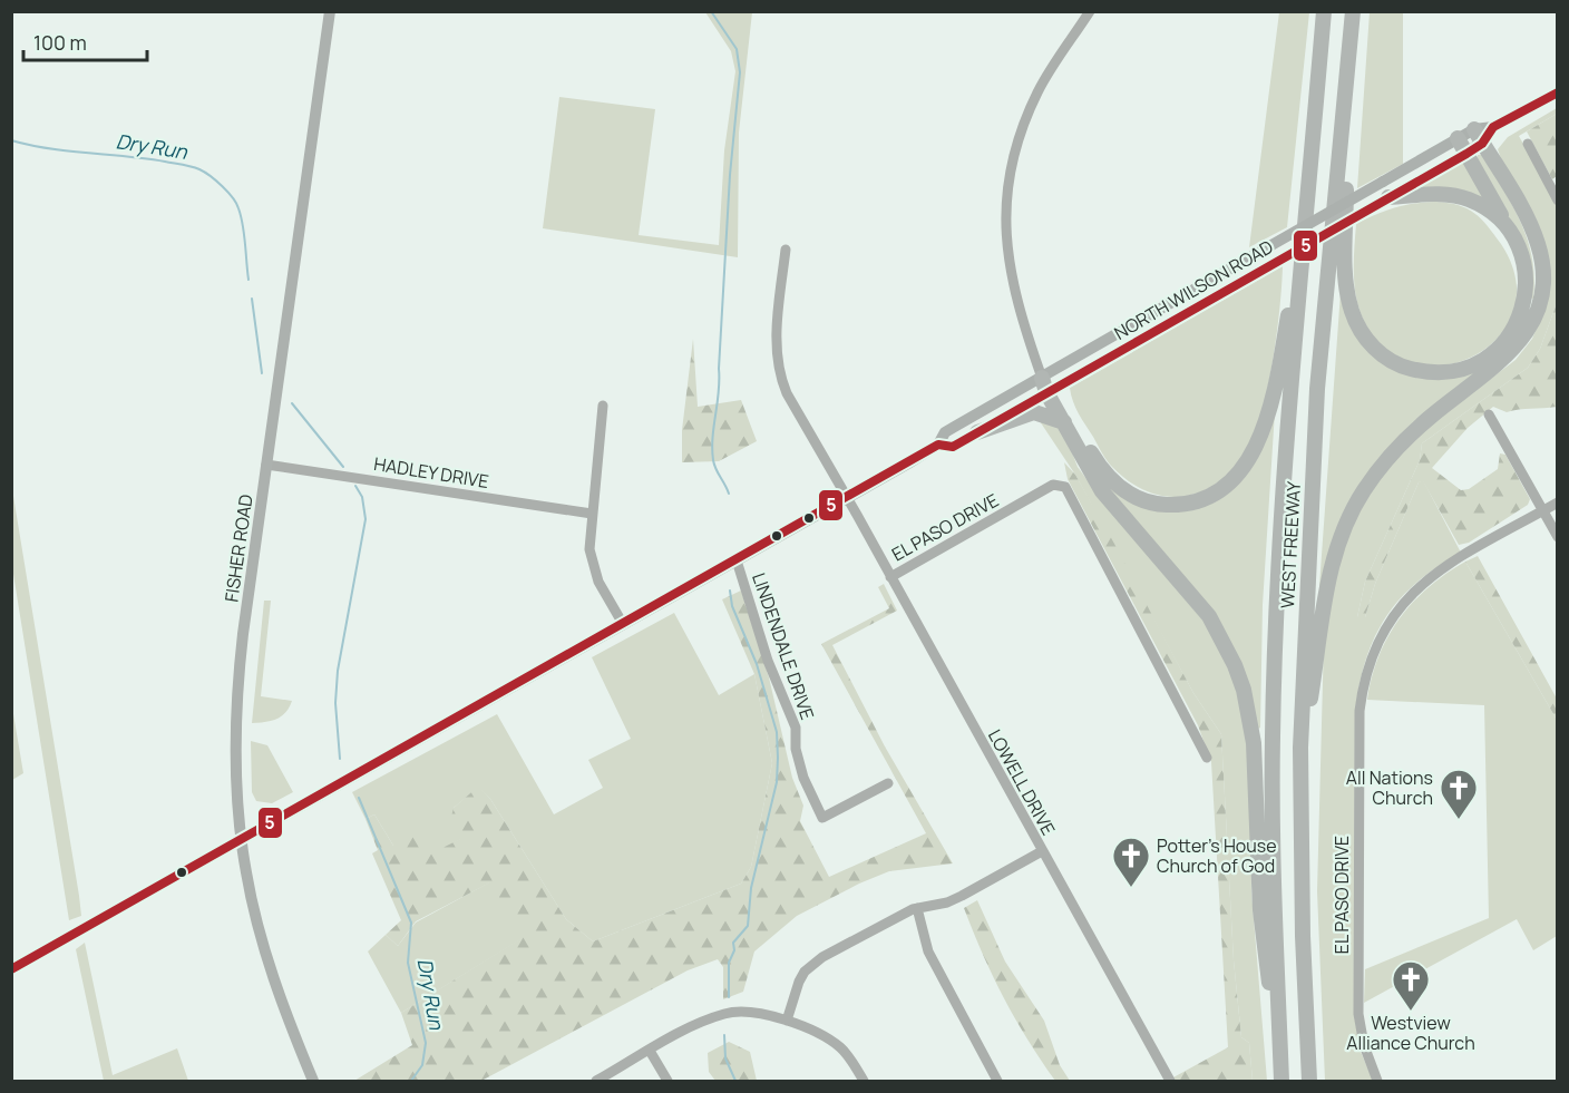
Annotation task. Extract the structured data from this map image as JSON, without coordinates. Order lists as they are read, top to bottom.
{
  "streets": {
    "highway": ["WEST FREEWAY"],
    "main road": ["NORTH WILSON ROAD", "FISHER ROAD"],
    "street": [
      "HADLEY DRIVE",
      "EL PASO DRIVE",
      "LINDENDALE DRIVE",
      "LOWELL DRIVE"
    ]
  },
  "crossings": [
    ["NORTH WILSON ROAD", "FISHER ROAD"],
    ["NORTH WILSON ROAD", "LINDENDALE DRIVE"],
    ["NORTH WILSON ROAD", "LOWELL DRIVE"],
    ["HADLEY DRIVE", "FISHER ROAD"],
    ["EL PASO DRIVE", "LOWELL DRIVE"]
  ],
  "water": ["Dry Run"],
  "places": {
    "church": ["All Nations Church", "Potter's House Church of God", "Westview Alliance Church"]
  },
  "lines": ["transit line 5"],
  "scale_bar": "100 m"
}
